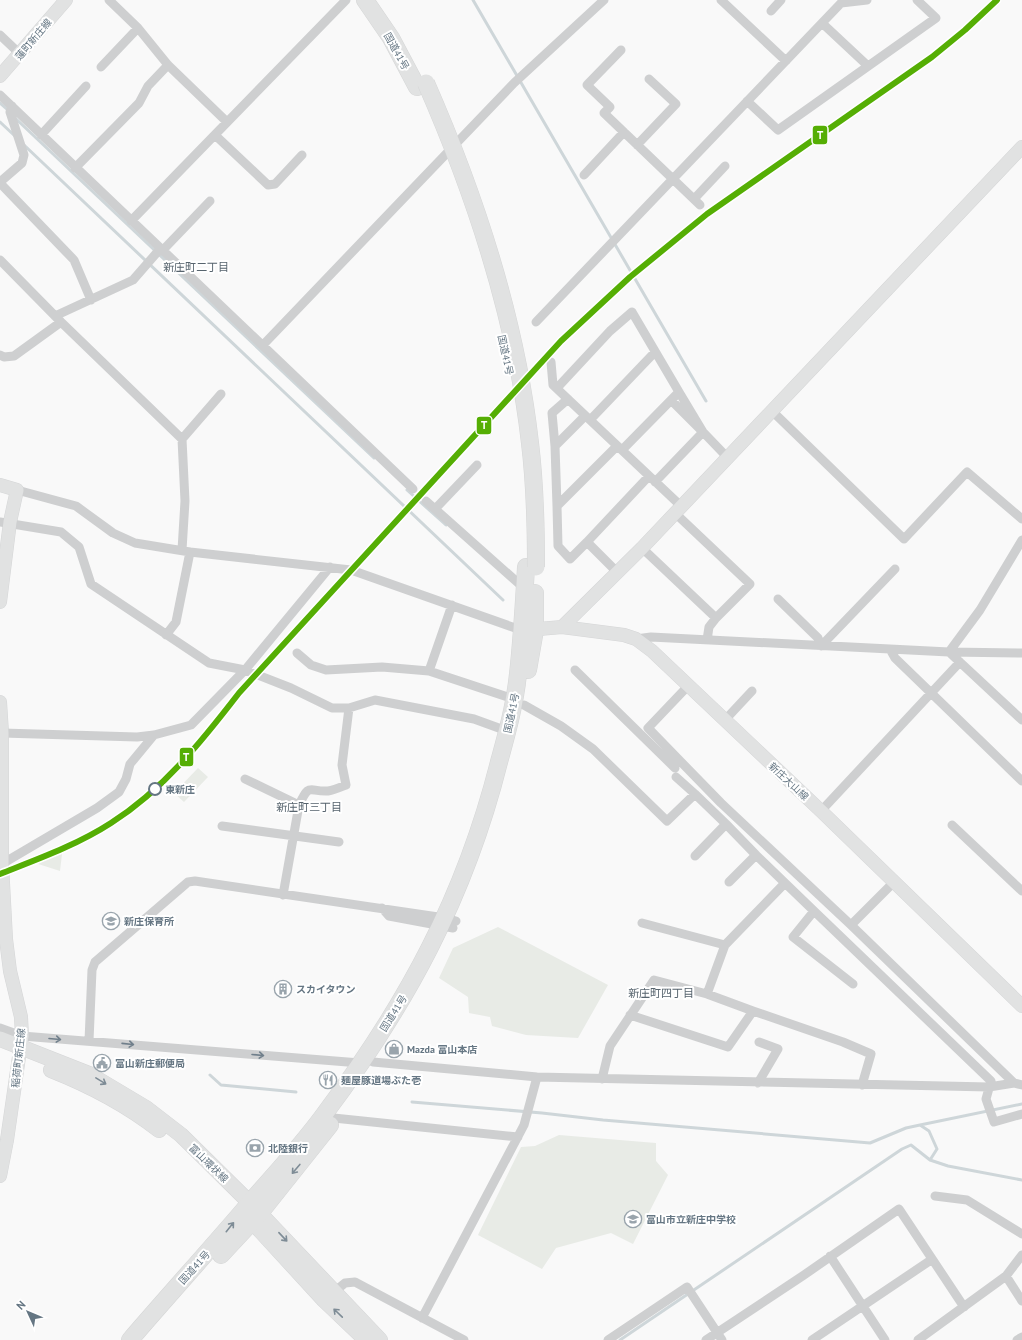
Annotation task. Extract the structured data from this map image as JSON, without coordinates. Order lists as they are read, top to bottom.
{
  "streets": {
    "highway": ["国道41号"],
    "main road": [
      "蓮町新庄線",
      "新庄大山線",
      "稲荷町新庄線",
      "富山環状線"
    ]
  },
  "crossings": [
    ["国道41号", "新庄大山線"],
    ["国道41号", "富山環状線"],
    ["稲荷町新庄線", "富山環状線"]
  ],
  "districts": ["新庄町二丁目", "新庄町三丁目", "新庄町四丁目"],
  "places": {
    "other": ["東新庄"],
    "school or university": ["新庄保育所", "富山市立新庄中学校"],
    "building": ["スカイタウン"],
    "shop": ["Mazda 富山本店"],
    "public building": ["富山新庄郵便局"],
    "restaurant": ["麺屋豚道場ぶた壱"],
    "bank": ["北陸銀行"]
  },
  "lines": ["transit line T"],
  "north": "top left"
}
